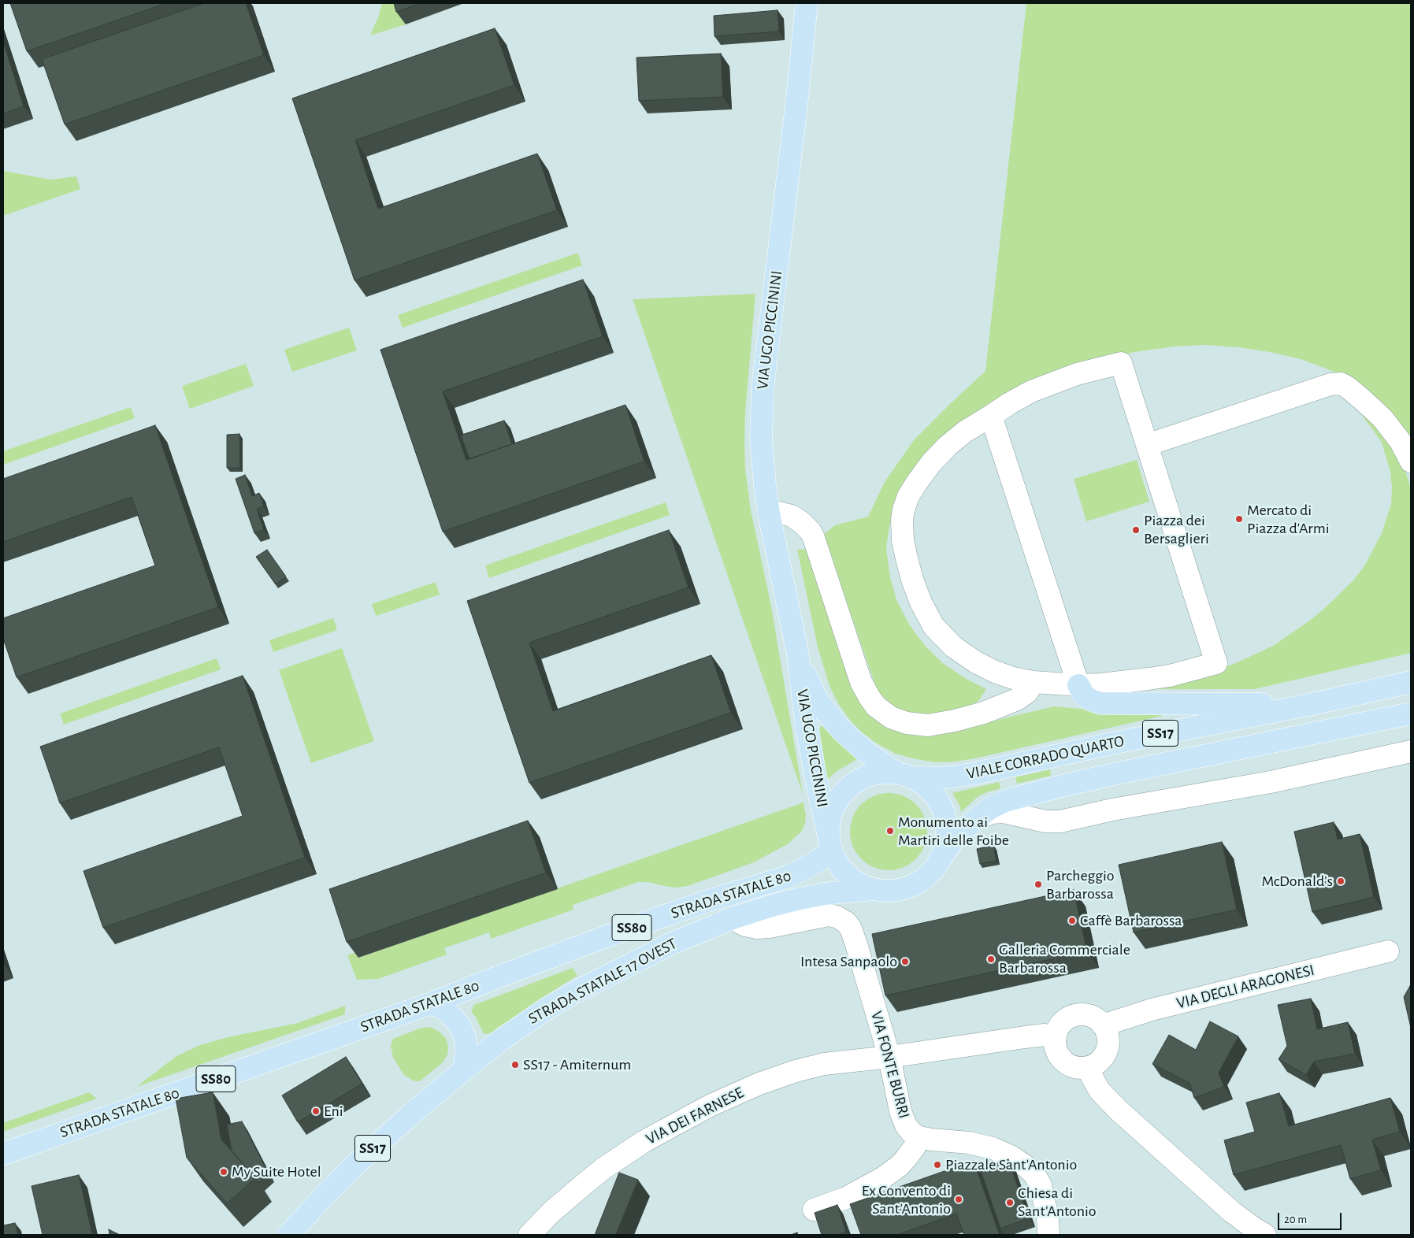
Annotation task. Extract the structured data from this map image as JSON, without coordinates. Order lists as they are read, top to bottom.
{
  "streets": {
    "main road": [
      "VIA UGO PICCININI",
      "SS17",
      "VIALE CORRADO QUARTO",
      "STRADA STATALE 80",
      "SS80",
      "STRADA STATALE 17 OVEST"
    ],
    "street": ["VIA DEGLI ARAGONESI", "VIA FONTE BURRI", "VIA DEI FARNESE"]
  },
  "crossings": [
    ["VIA UGO PICCININI", "VIALE CORRADO QUARTO"],
    ["VIA UGO PICCININI", "STRADA STATALE 80"],
    ["VIA UGO PICCININI", "STRADA STATALE 17 OVEST"],
    ["VIALE CORRADO QUARTO", "STRADA STATALE 80"],
    ["VIALE CORRADO QUARTO", "STRADA STATALE 17 OVEST"],
    ["STRADA STATALE 80", "STRADA STATALE 17 OVEST"],
    ["STRADA STATALE 17 OVEST", "VIA FONTE BURRI"],
    ["VIA FONTE BURRI", "VIA DEI FARNESE"]
  ],
  "places": [
    "Mercato di Piazza d'Armi",
    "Piazza dei Bersaglieri",
    "Monumento ai Martiri delle Foibe",
    "McDonald's",
    "Parcheggio Barbarossa",
    "Caffè Barbarossa",
    "Galleria Commerciale Barbarossa",
    "Intesa Sanpaolo",
    "SS17 - Amiternum",
    "Eni",
    "Piazzale Sant'Antonio",
    "My Suite Hotel",
    "Ex Convento di Sant'Antonio",
    "Chiesa di Sant'Antonio"
  ],
  "scale_bar": "20 m"
}
